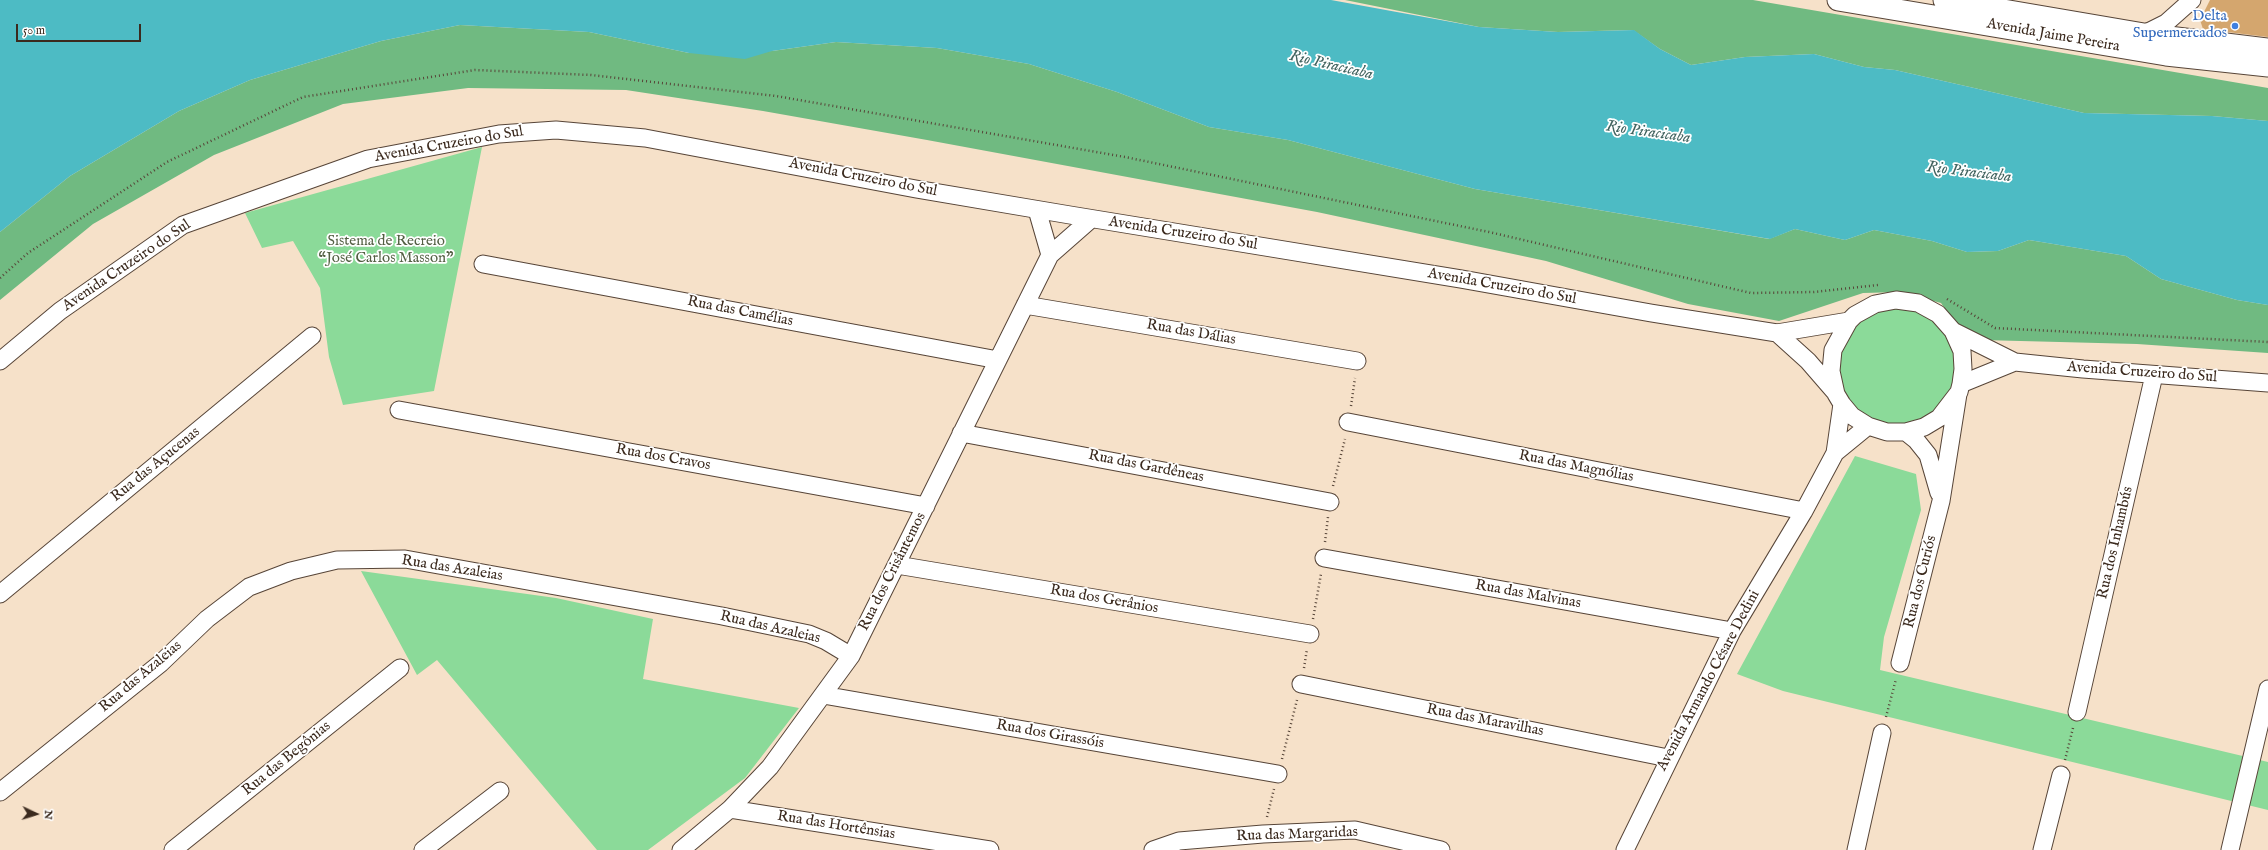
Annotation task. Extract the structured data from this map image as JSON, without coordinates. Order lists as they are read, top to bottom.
{
  "streets": {
    "main road": ["Avenida Jaime Pereira"],
    "street": [
      "Avenida Cruzeiro do Sul",
      "Rua das Camélias",
      "Rua das Dálias",
      "Rua dos Cravos",
      "Rua das Açucenas",
      "Rua das Gardêneas",
      "Rua das Magnólias",
      "Rua dos Inhambús",
      "Rua das Azaleias",
      "Rua dos Crisântemos",
      "Rua dos Curiós",
      "Rua das Malvinas",
      "Rua dos Gerânios",
      "Avenida Armando Césare Dedini",
      "Rua das Maravilhas",
      "Rua dos Girassóis",
      "Rua das Begônias",
      "Rua das Hortênsias",
      "Rua das Margaridas"
    ]
  },
  "crossings": [
    ["Avenida Cruzeiro do Sul", "Rua dos Inhambús"],
    ["Avenida Cruzeiro do Sul", "Rua dos Crisântemos"],
    ["Avenida Cruzeiro do Sul", "Rua dos Curiós"],
    ["Avenida Cruzeiro do Sul", "Avenida Armando Césare Dedini"],
    ["Rua das Camélias", "Rua dos Crisântemos"],
    ["Rua das Dálias", "Rua dos Crisântemos"],
    ["Rua dos Cravos", "Rua dos Crisântemos"],
    ["Rua das Gardêneas", "Rua dos Crisântemos"],
    ["Rua das Magnólias", "Avenida Armando Césare Dedini"],
    ["Rua das Azaleias", "Rua dos Crisântemos"],
    ["Rua dos Crisântemos", "Rua dos Gerânios"],
    ["Rua dos Crisântemos", "Rua dos Girassóis"],
    ["Rua dos Crisântemos", "Rua das Hortênsias"],
    ["Rua dos Curiós", "Avenida Armando Césare Dedini"],
    ["Rua das Malvinas", "Avenida Armando Césare Dedini"],
    ["Avenida Armando Césare Dedini", "Rua das Maravilhas"]
  ],
  "water": ["Rio Piracicaba"],
  "parks": ["Sistema de Recreio “José Carlos Masson”"],
  "places": ["Delta Supermercados"],
  "scale_bar": "50 m",
  "north": "right"
}
